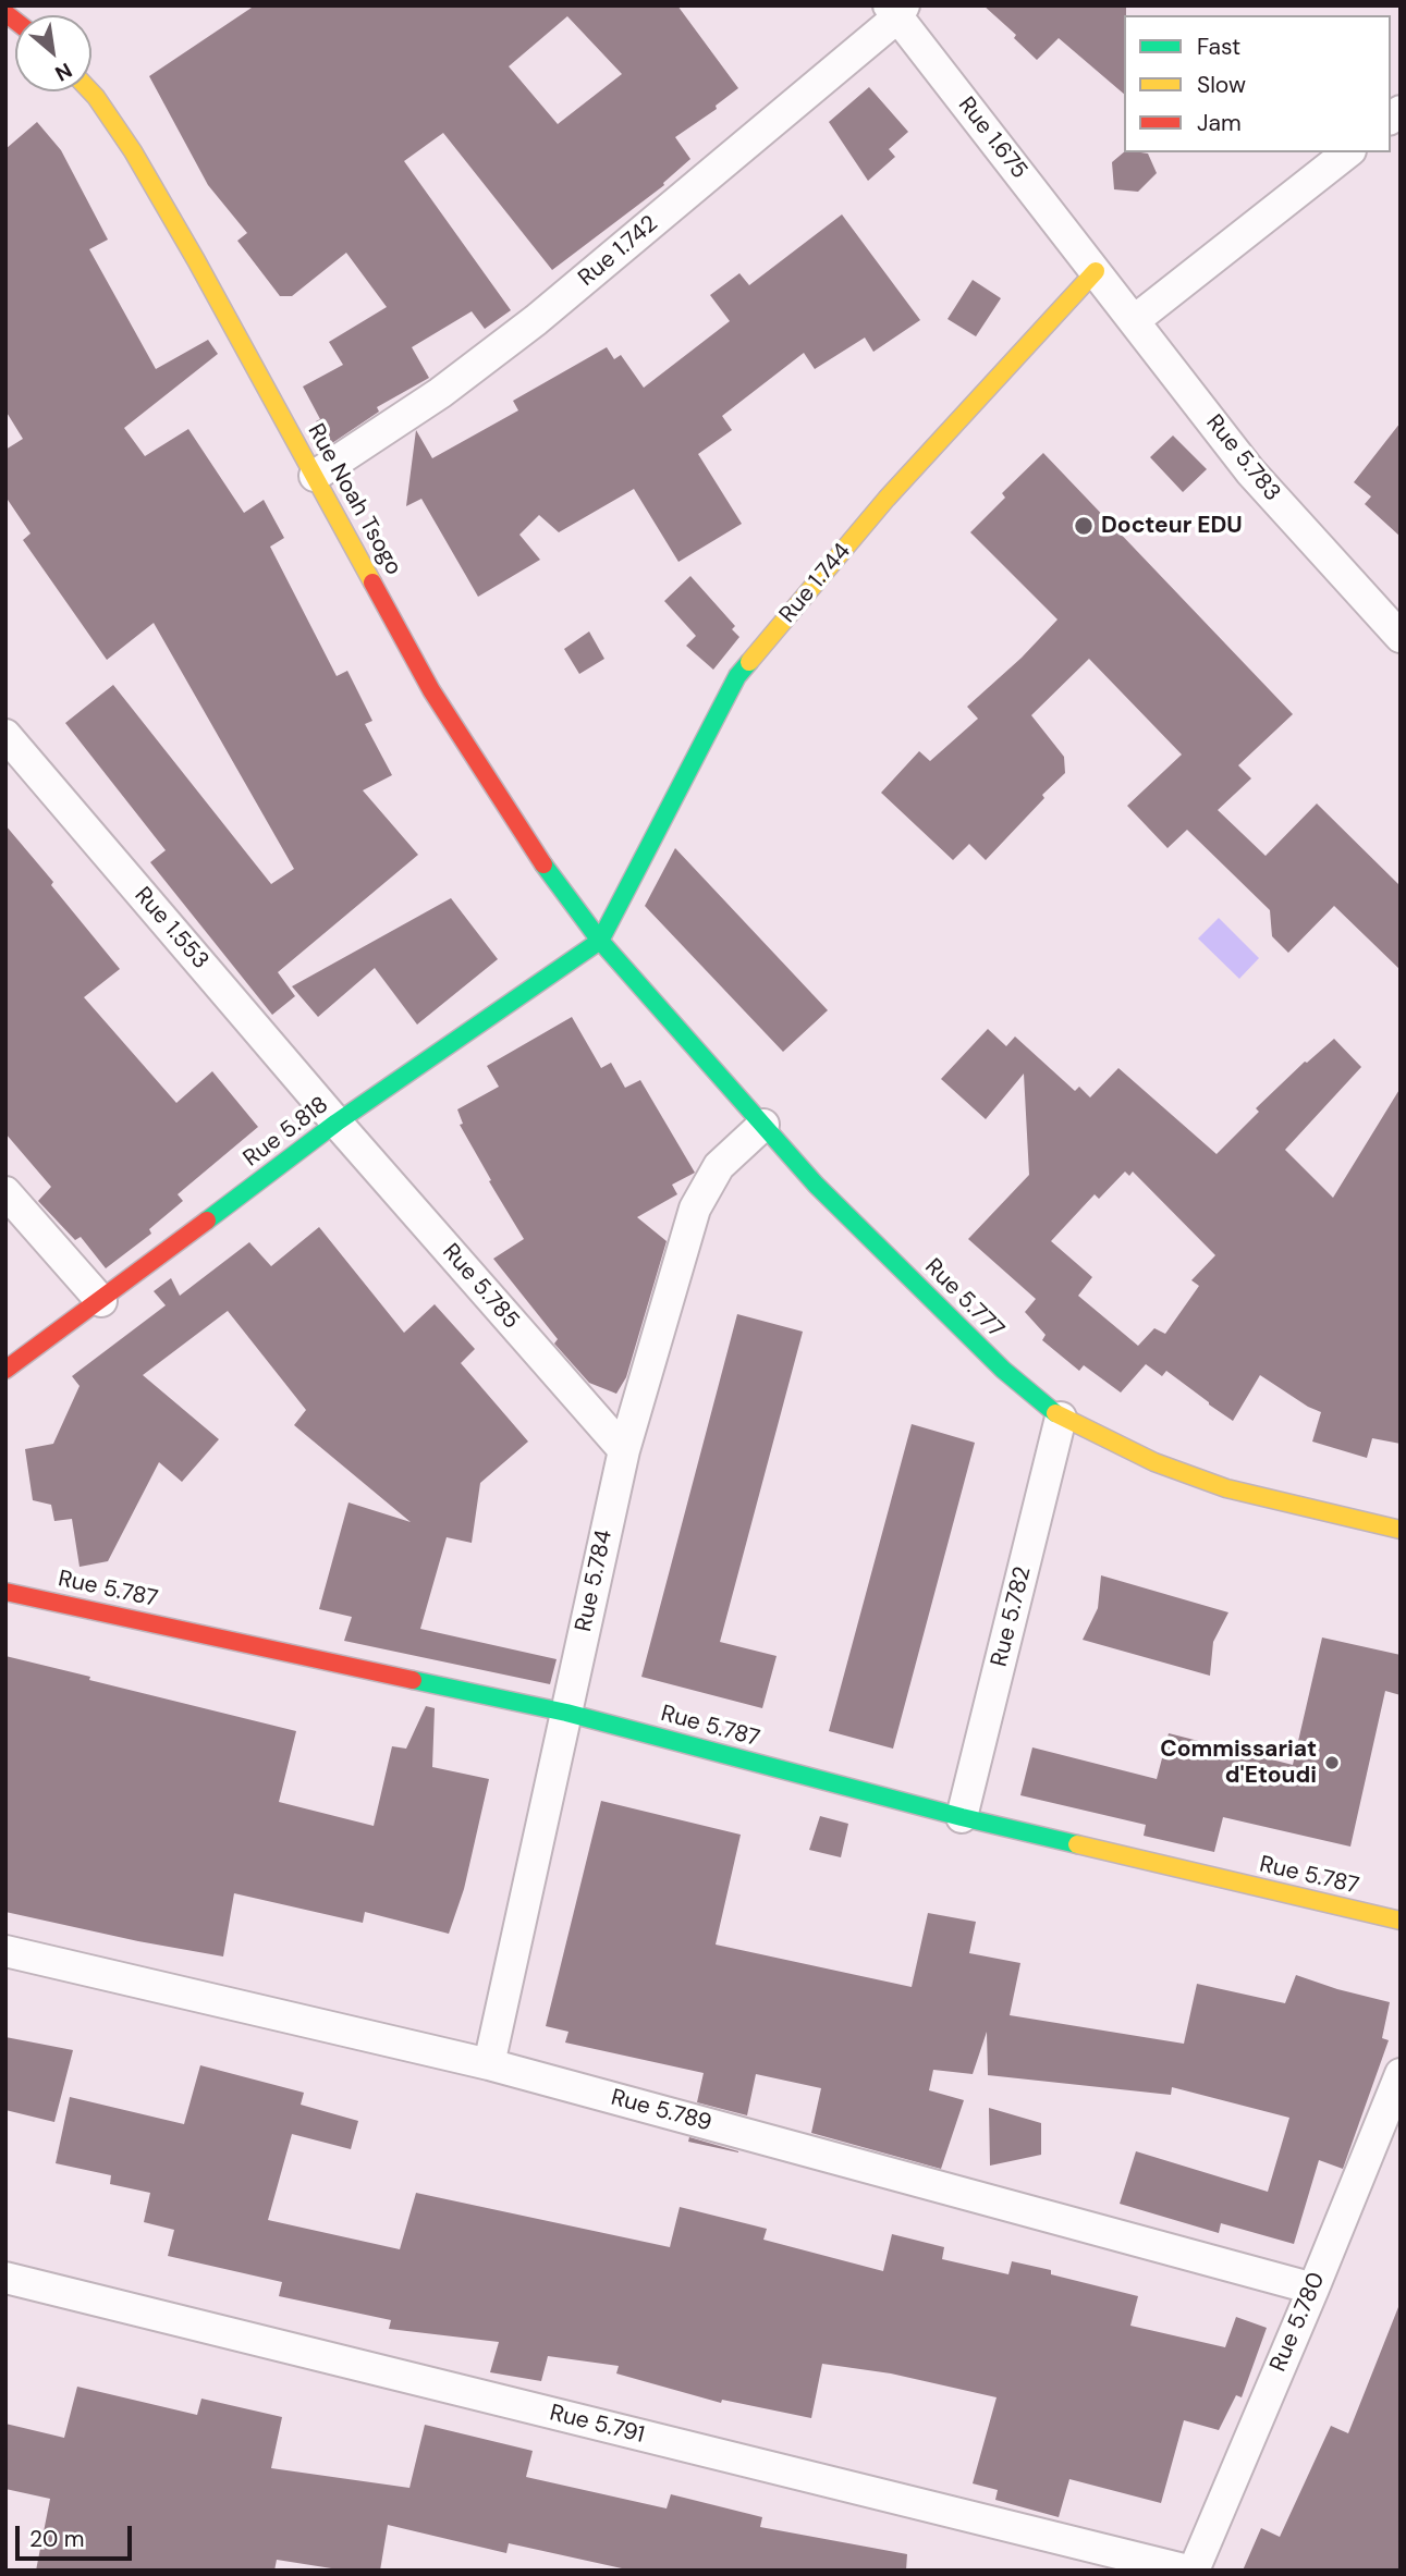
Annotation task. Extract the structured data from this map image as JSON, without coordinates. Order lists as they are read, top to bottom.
{
  "streets": {
    "street": [
      "Rue 1.675",
      "Rue 1.742",
      "Rue 5.783",
      "Rue Noah Tsogo",
      "Rue 1.744",
      "Rue 1.553",
      "Rue 5.818",
      "Rue 5.785",
      "Rue 5.777",
      "Rue 5.784",
      "Rue 5.787",
      "Rue 5.782",
      "Rue 5.789",
      "Rue 5.780",
      "Rue 5.791"
    ]
  },
  "crossings": [
    ["Rue 1.675", "Rue 1.742"],
    ["Rue 1.675", "Rue 5.783"],
    ["Rue 1.675", "Rue 1.744"],
    ["Rue 1.742", "Rue Noah Tsogo"],
    ["Rue 5.783", "Rue 1.744"],
    ["Rue Noah Tsogo", "Rue 1.744"],
    ["Rue Noah Tsogo", "Rue 5.818"],
    ["Rue Noah Tsogo", "Rue 5.777"],
    ["Rue 1.744", "Rue 5.818"],
    ["Rue 1.744", "Rue 5.777"],
    ["Rue 1.553", "Rue 5.818"],
    ["Rue 1.553", "Rue 5.785"],
    ["Rue 5.818", "Rue 5.785"],
    ["Rue 5.818", "Rue 5.777"],
    ["Rue 5.785", "Rue 5.784"],
    ["Rue 5.777", "Rue 5.784"],
    ["Rue 5.777", "Rue 5.782"],
    ["Rue 5.784", "Rue 5.787"],
    ["Rue 5.784", "Rue 5.789"],
    ["Rue 5.787", "Rue 5.782"],
    ["Rue 5.789", "Rue 5.780"],
    ["Rue 5.780", "Rue 5.791"]
  ],
  "places": ["Docteur EDU", "Commissariat d'Etoudi"],
  "legend": ["Fast", "Slow", "Jam"],
  "scale_bar": "20 m",
  "north": "bottom right"
}
